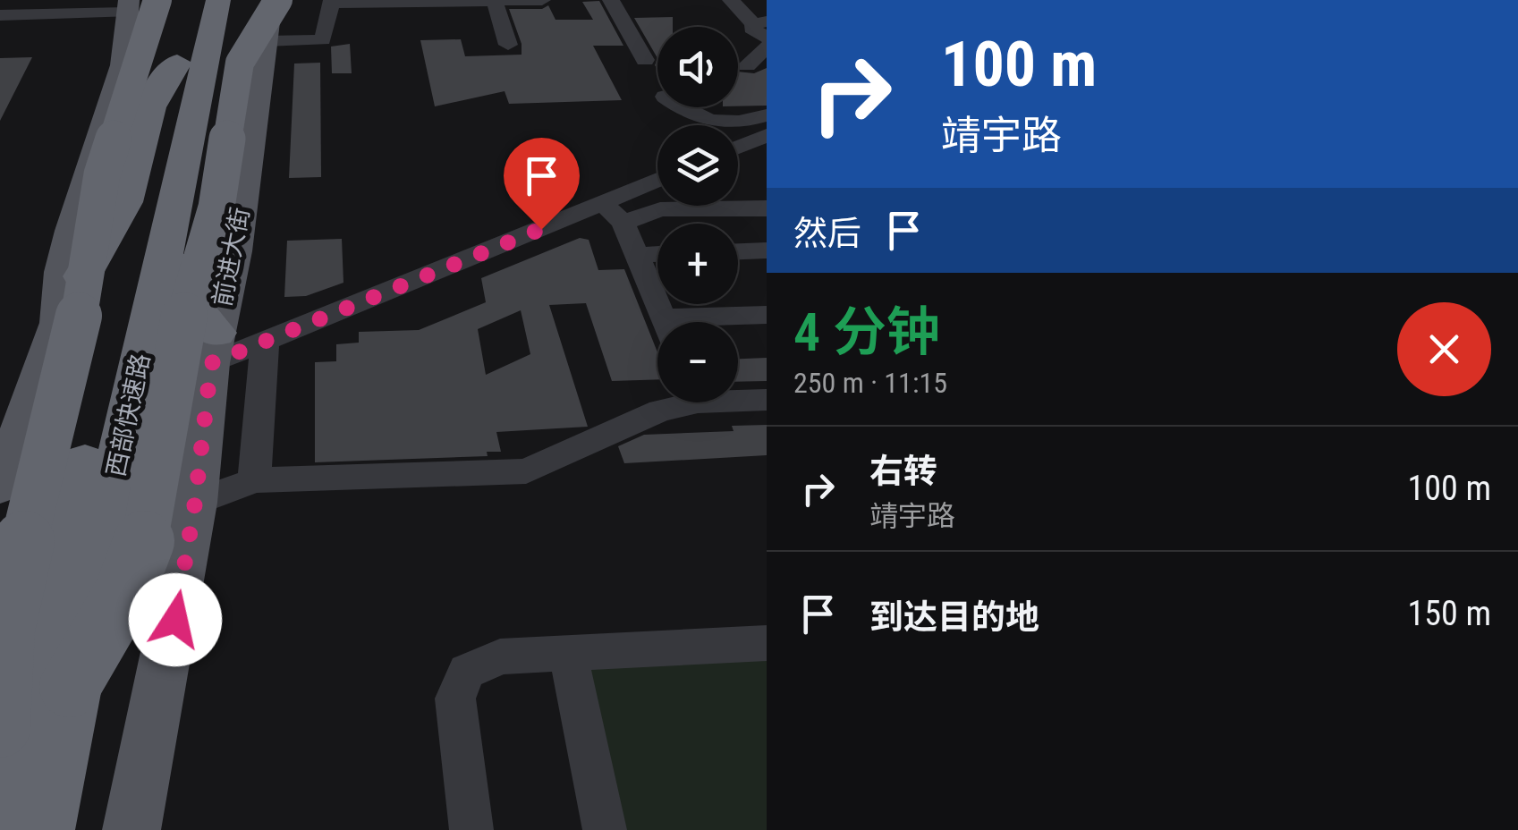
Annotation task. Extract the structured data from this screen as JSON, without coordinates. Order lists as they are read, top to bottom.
{
  "streets": {
    "highway": ["西部快速路"],
    "main road": ["前进大街"]
  },
  "crossings": [
    ["前进大街", "西部快速路"]
  ],
  "page": {
    "turn": ["100 m", "靖宇路"],
    "map_buttons": ["+", "−"],
    "then": "然后",
    "heading": ["4 分钟", "250 m · 11:15"],
    "list": [
      {
        "name": "右转",
        "note": "靖宇路",
        "value": "100 m"
      },
      {
        "name": "到达目的地",
        "value": "150 m"
      }
    ]
  }
}
